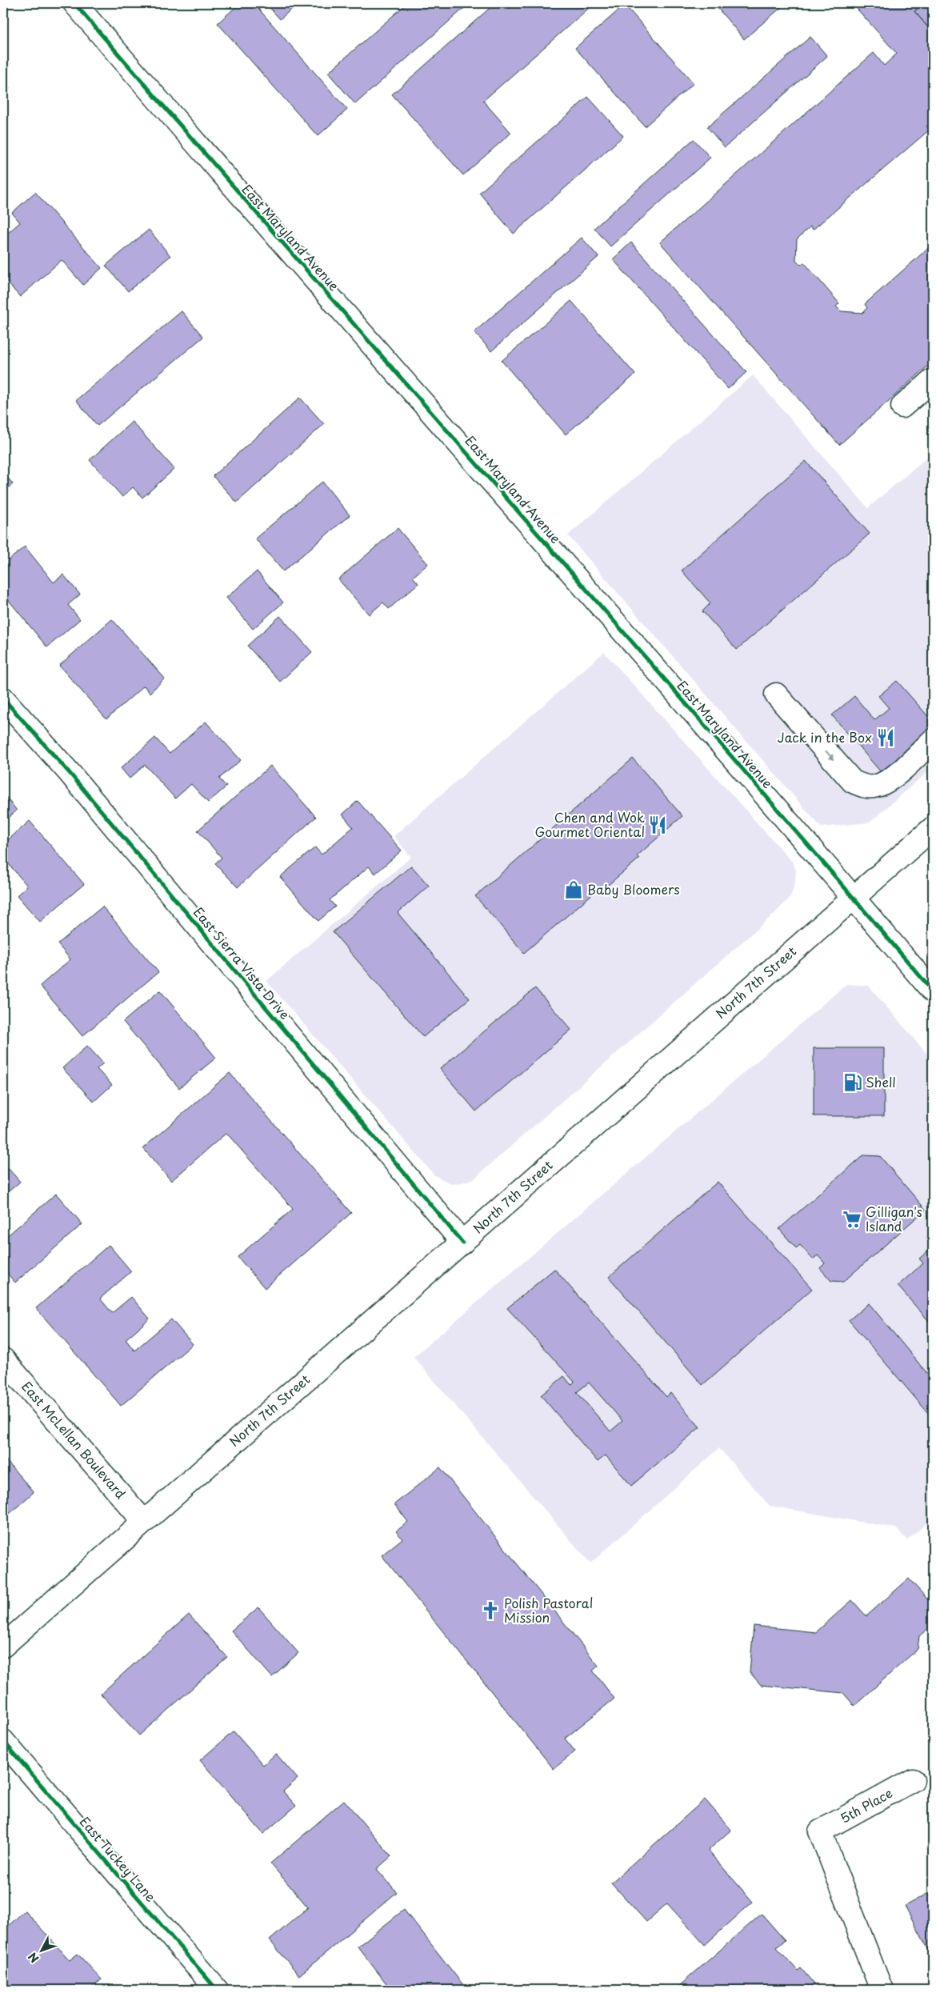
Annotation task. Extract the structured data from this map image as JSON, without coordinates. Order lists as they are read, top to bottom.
{
  "streets": {
    "street": [
      "East Maryland Avenue",
      "East Sierra Vista Drive",
      "North 7th Street",
      "East McLellan Boulevard",
      "5th Place",
      "East Tuckey Lane"
    ]
  },
  "crossings": [
    ["East Maryland Avenue", "North 7th Street"],
    ["East Sierra Vista Drive", "North 7th Street"],
    ["North 7th Street", "East McLellan Boulevard"]
  ],
  "places": {
    "restaurant": ["Jack in the Box", "Chen and Wok Gourmet Oriental"],
    "shop": ["Baby Bloomers"],
    "fuel station": ["Shell"],
    "supermarket": ["Gilligan's Island"],
    "church": ["Polish Pastoral Mission"]
  },
  "north": "bottom left"
}
